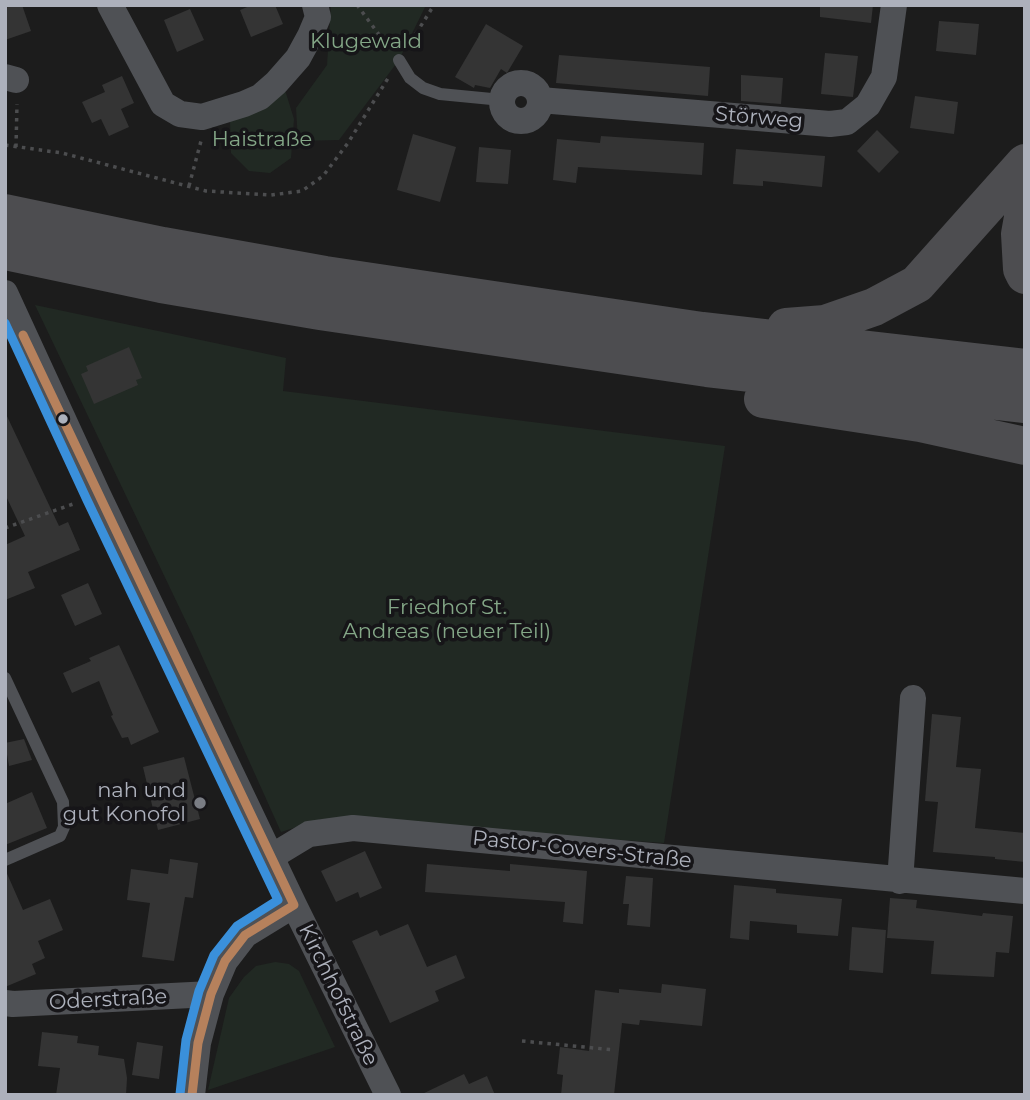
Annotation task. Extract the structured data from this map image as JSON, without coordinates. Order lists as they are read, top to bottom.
{
  "streets": {
    "street": [
      "Störweg",
      "Pastor-Covers-Straße",
      "Kirchhofstraße",
      "Oderstraße"
    ]
  },
  "crossings": [
    ["Pastor-Covers-Straße", "Kirchhofstraße"]
  ],
  "parks": ["Klugewald", "Haistraße", "Friedhof St. Andreas (neuer Teil)"],
  "places": ["nah und gut Konofol"]
}
